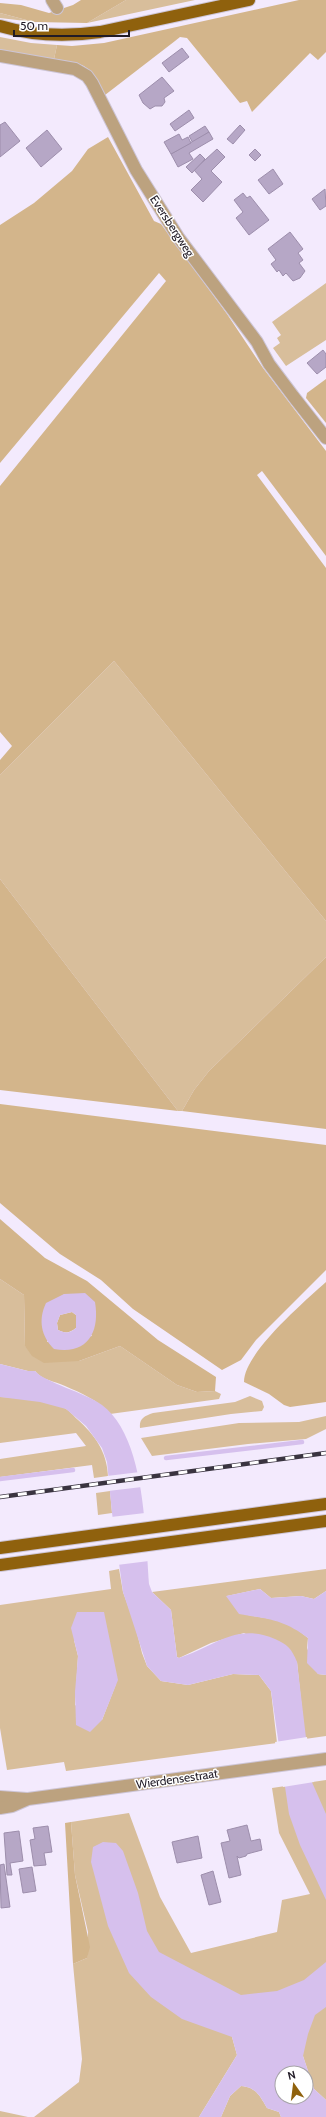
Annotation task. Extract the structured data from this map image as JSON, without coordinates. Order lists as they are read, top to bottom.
{
  "streets": {
    "street": ["Eversbergweg", "Wierdensestraat"]
  },
  "scale_bar": "50 m",
  "north": "top"
}
